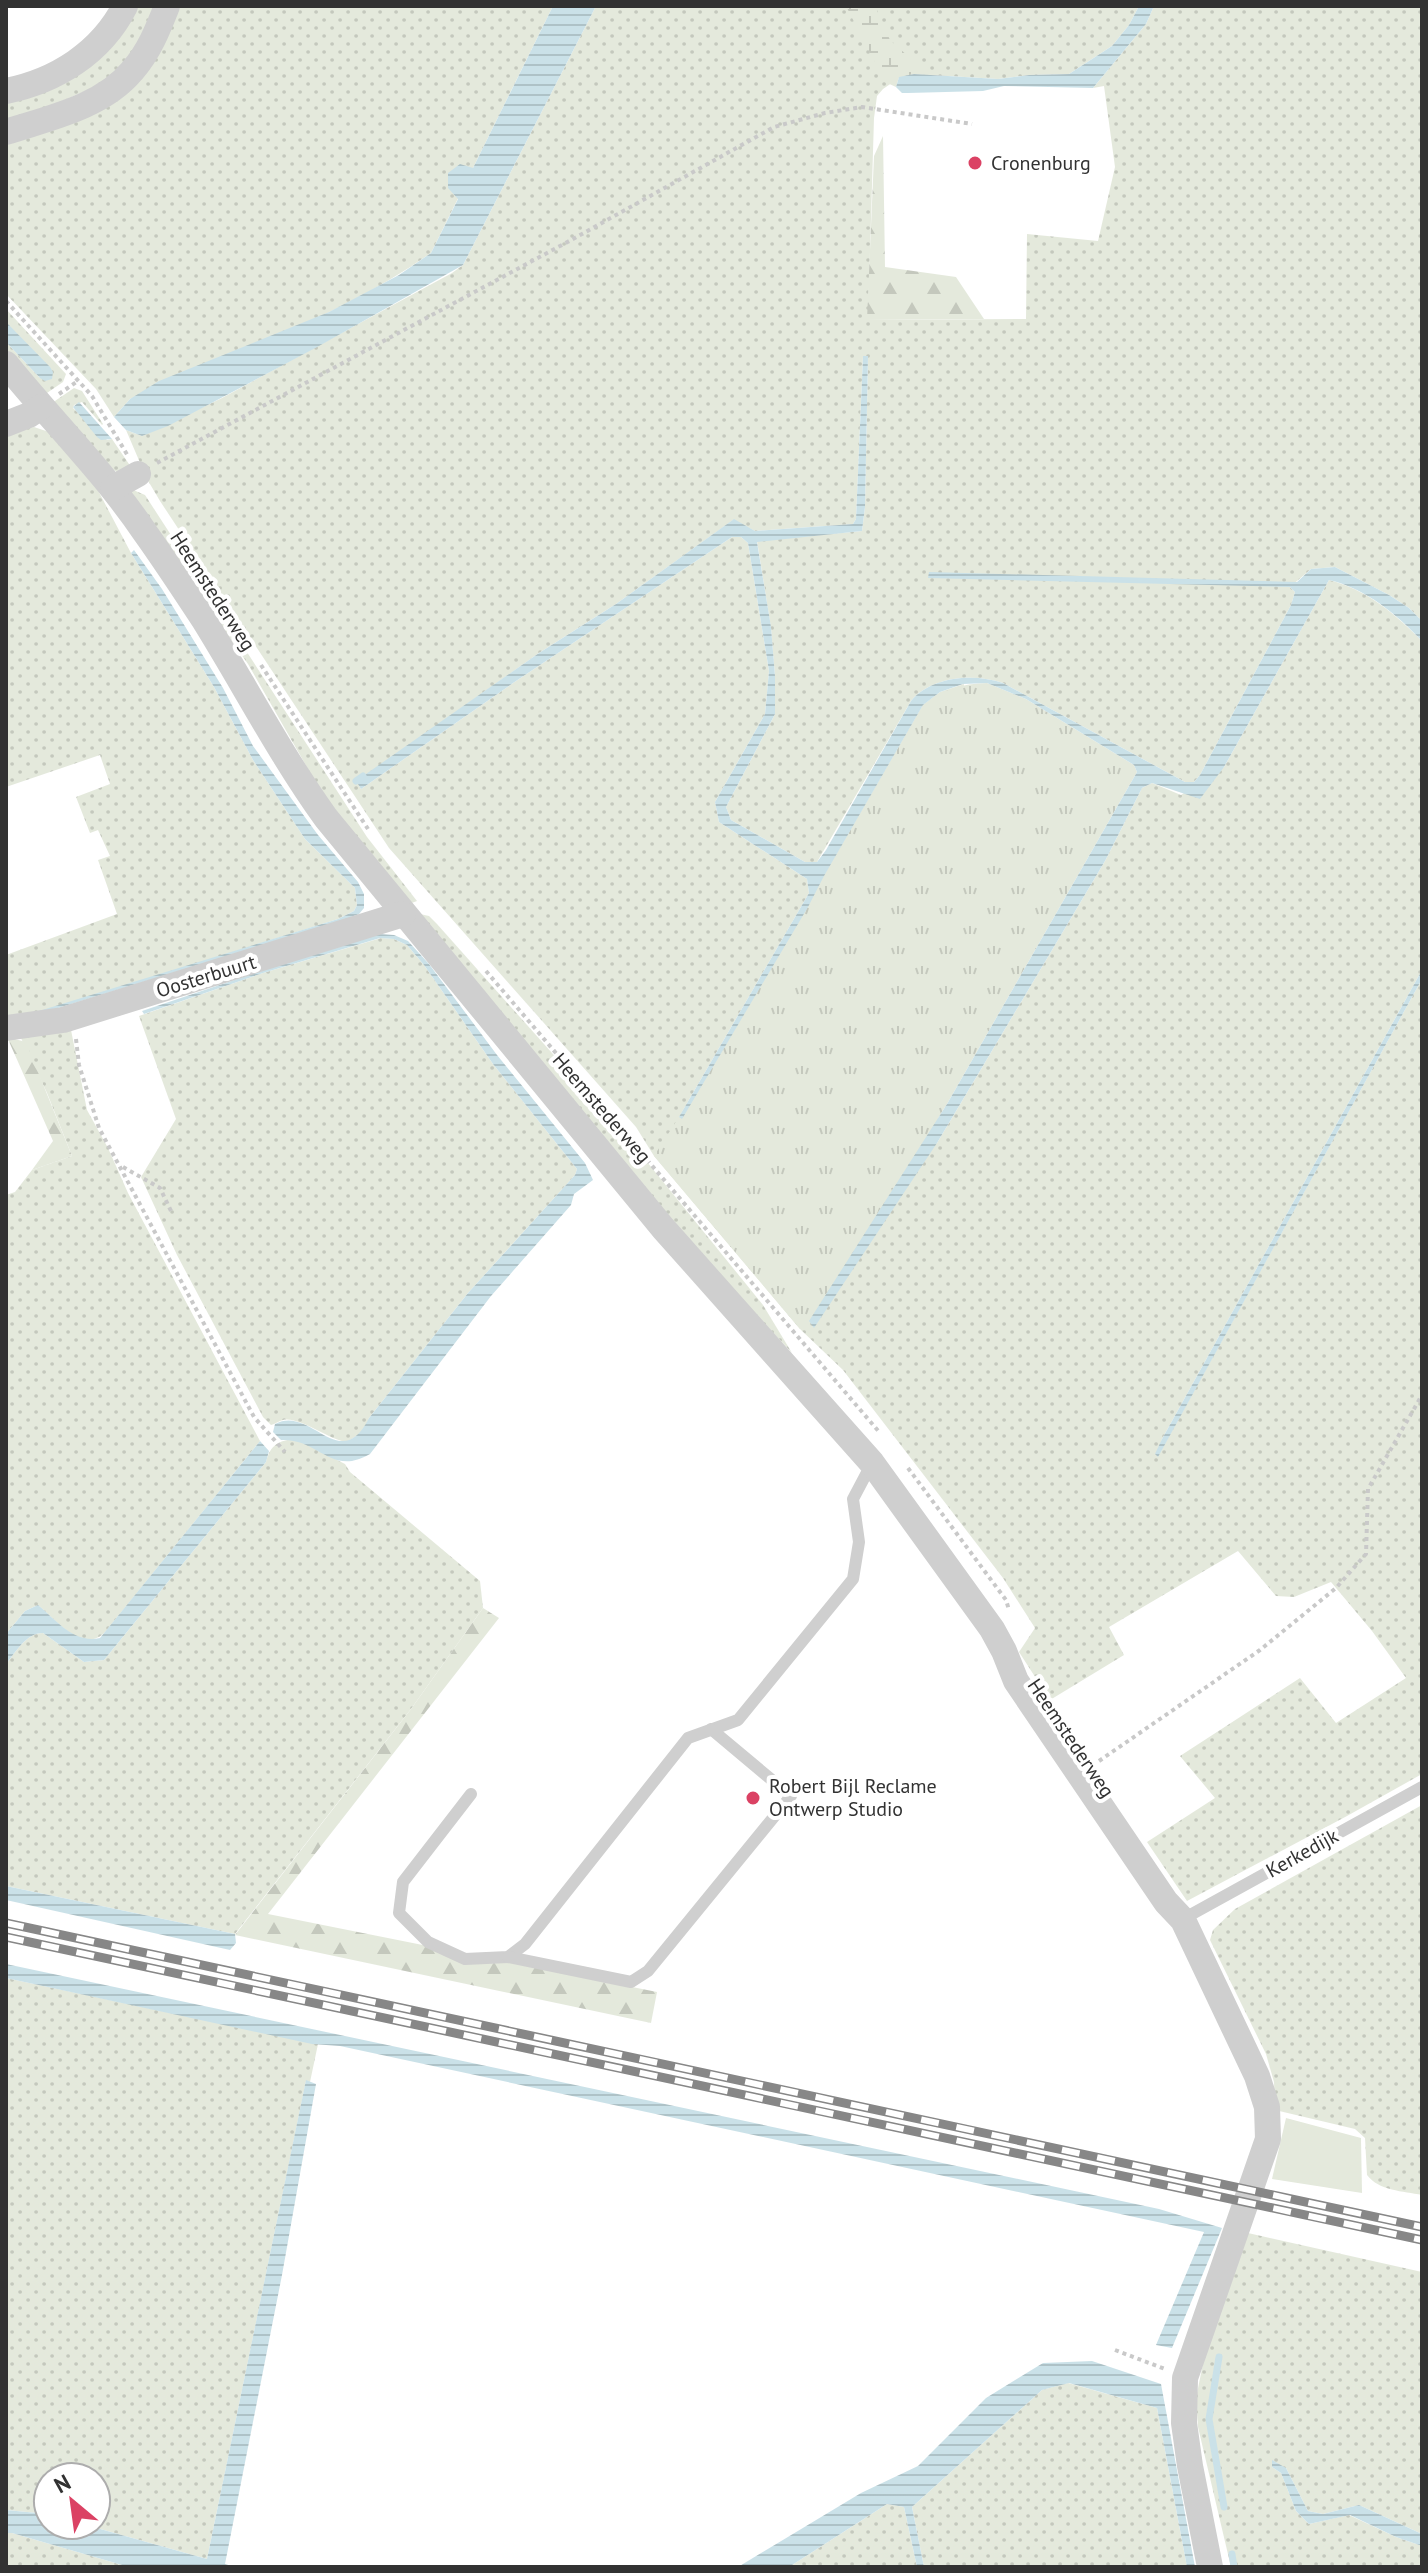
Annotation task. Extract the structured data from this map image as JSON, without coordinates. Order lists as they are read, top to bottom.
{
  "streets": {
    "street": ["Heemstederweg", "Oosterbuurt"],
    "lane": ["Kerkedijk"]
  },
  "crossings": [
    ["Heemstederweg", "Oosterbuurt"],
    ["Heemstederweg", "Kerkedijk"]
  ],
  "places": ["Cronenburg", "Robert Bijl Reclame Ontwerp Studio"],
  "north": "top left"
}
